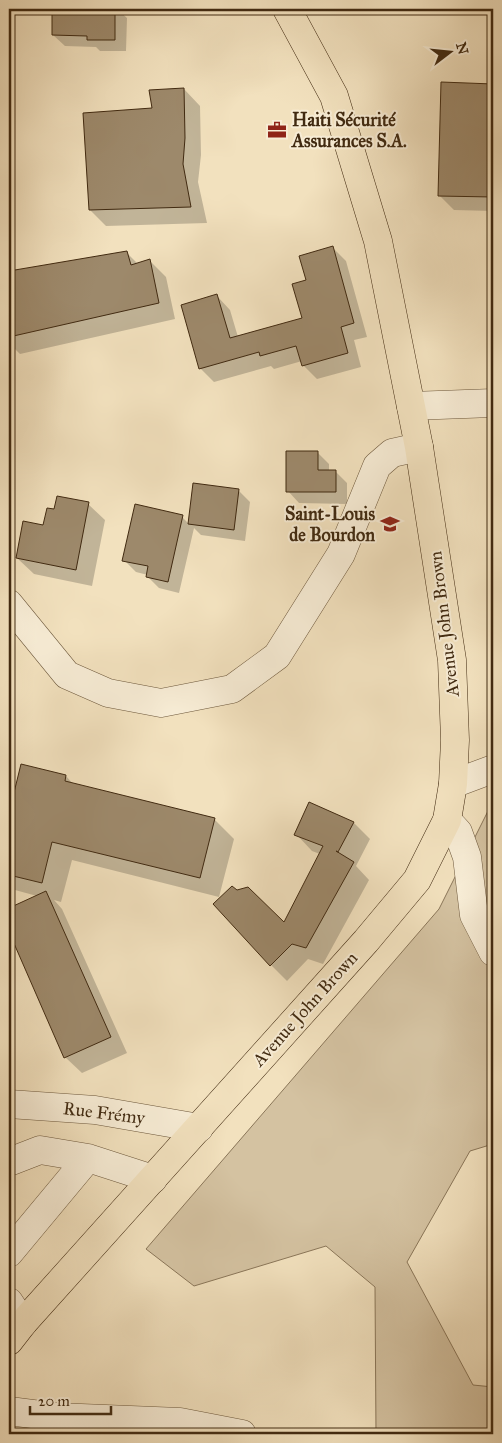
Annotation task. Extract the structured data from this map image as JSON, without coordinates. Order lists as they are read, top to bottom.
{
  "streets": {
    "main road": ["Avenue John Brown"],
    "street": ["Rue Frémy"]
  },
  "crossings": [
    ["Avenue John Brown", "Rue Frémy"]
  ],
  "places": {
    "office": ["Haiti Sécurité Assurances S.A."],
    "school or university": ["Saint-Louis de Bourdon"]
  },
  "scale_bar": "20 m",
  "north": "right"
}
